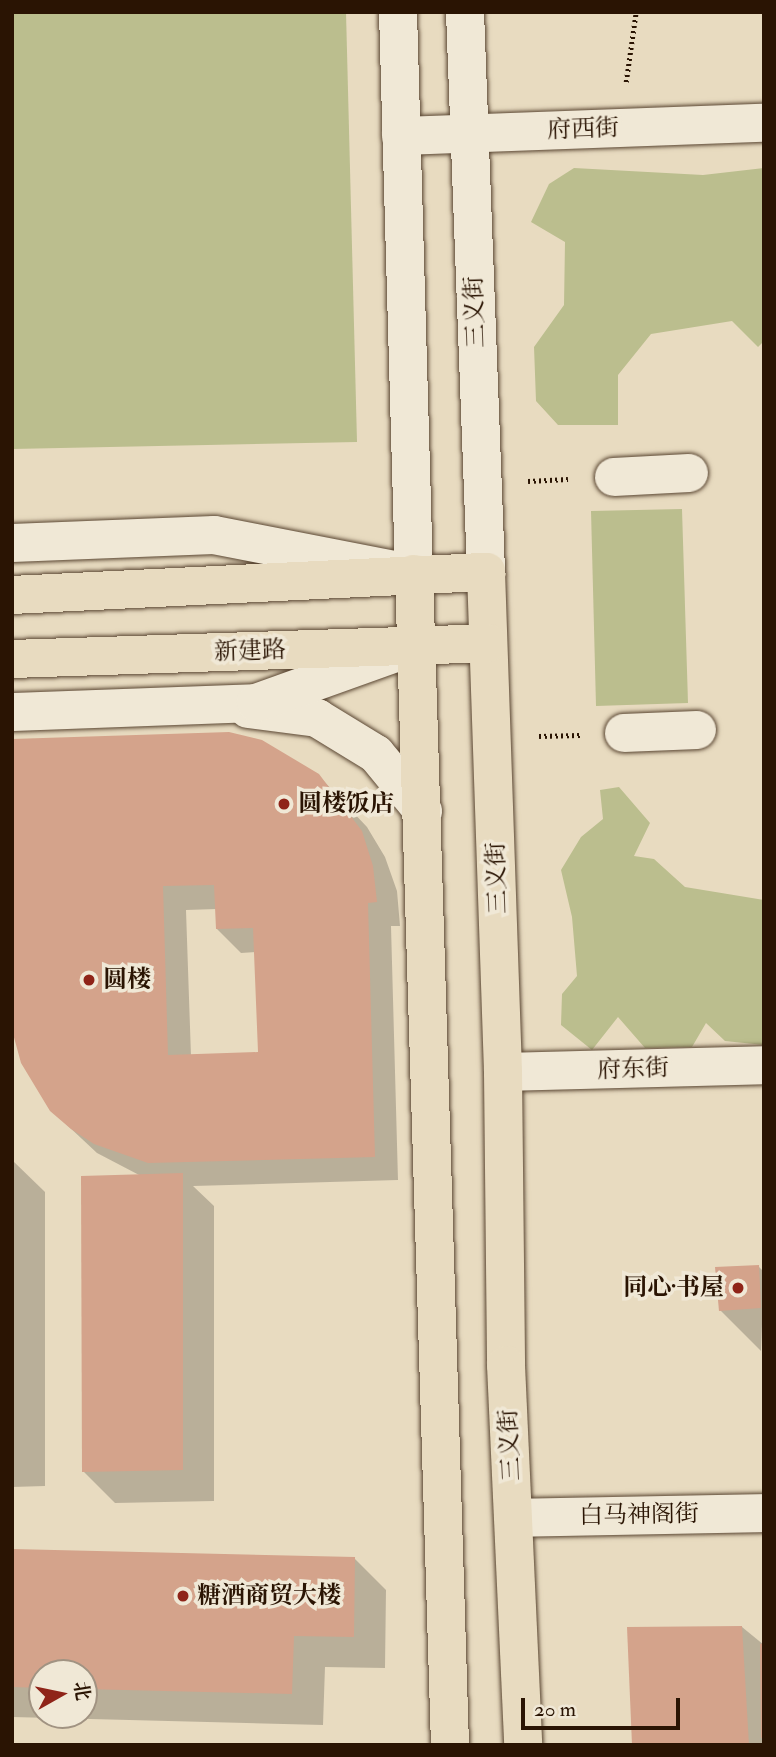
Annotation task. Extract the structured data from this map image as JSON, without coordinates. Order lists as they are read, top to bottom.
{
  "streets": {
    "main road": [
      "府西街",
      "三义街",
      "新建路",
      "府东街",
      "白马神阁街"
    ]
  },
  "crossings": [
    ["府西街", "三义街"],
    ["三义街", "新建路"],
    ["三义街", "府东街"],
    ["三义街", "白马神阁街"]
  ],
  "places": [
    "圆楼饭店",
    "圆楼",
    "同心·书屋",
    "糖酒商贸大楼"
  ],
  "scale_bar": "20 m",
  "north": "right"
}
